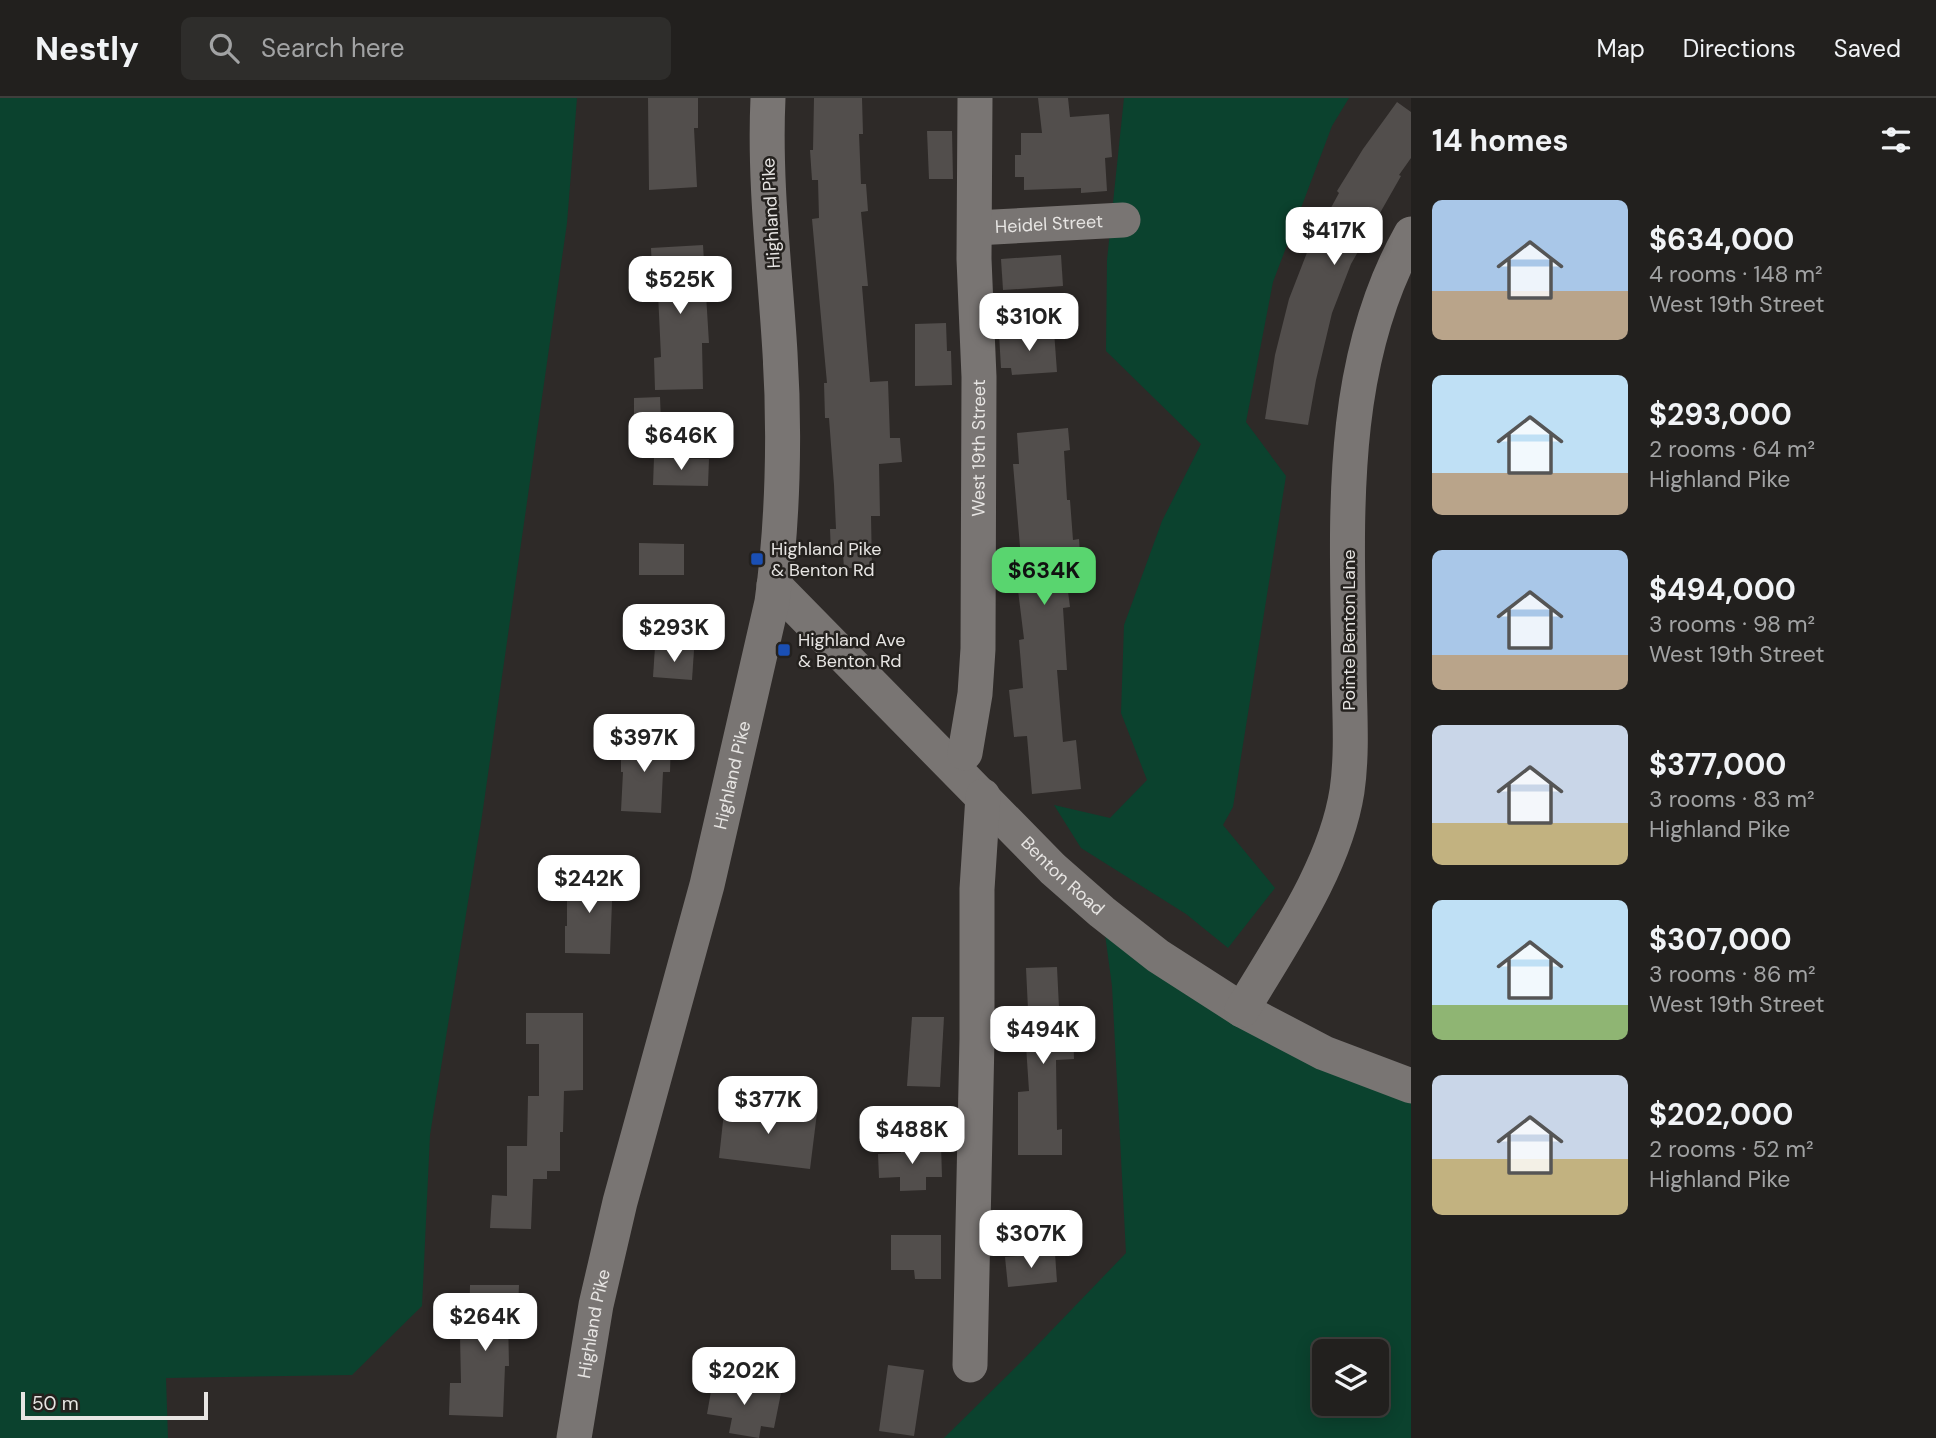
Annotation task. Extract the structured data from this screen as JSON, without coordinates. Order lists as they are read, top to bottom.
{
  "streets": {
    "street": [
      "Highland Pike",
      "Heidel Street",
      "West 19th Street",
      "Pointe Benton Lane",
      "Benton Road"
    ]
  },
  "crossings": [
    ["Highland Pike", "Benton Road"],
    ["Heidel Street", "West 19th Street"],
    ["Pointe Benton Lane", "Benton Road"]
  ],
  "places": {
    "transit": ["Highland Pike & Benton Rd", "Highland Ave & Benton Rd"]
  },
  "scale_bar": "50 m",
  "page": {
    "header": "Nestly",
    "search": "Search here",
    "nav": ["Map", "Directions", "Saved"],
    "heading": "14 homes",
    "list": [
      {
        "name": "$634,000",
        "note": "4 rooms · 148 m² · West 19th Street"
      },
      {
        "name": "$293,000",
        "note": "2 rooms · 64 m² · Highland Pike"
      },
      {
        "name": "$494,000",
        "note": "3 rooms · 98 m² · West 19th Street"
      },
      {
        "name": "$377,000",
        "note": "3 rooms · 83 m² · Highland Pike"
      },
      {
        "name": "$307,000",
        "note": "3 rooms · 86 m² · West 19th Street"
      },
      {
        "name": "$202,000",
        "note": "2 rooms · 52 m² · Highland Pike"
      }
    ],
    "price": [
      "$417K",
      "$525K",
      "$310K",
      "$646K",
      "$634K",
      "$293K",
      "$397K",
      "$242K",
      "$494K",
      "$377K",
      "$488K",
      "$307K",
      "$264K",
      "$202K"
    ],
    "scale": "50 m"
  }
}
